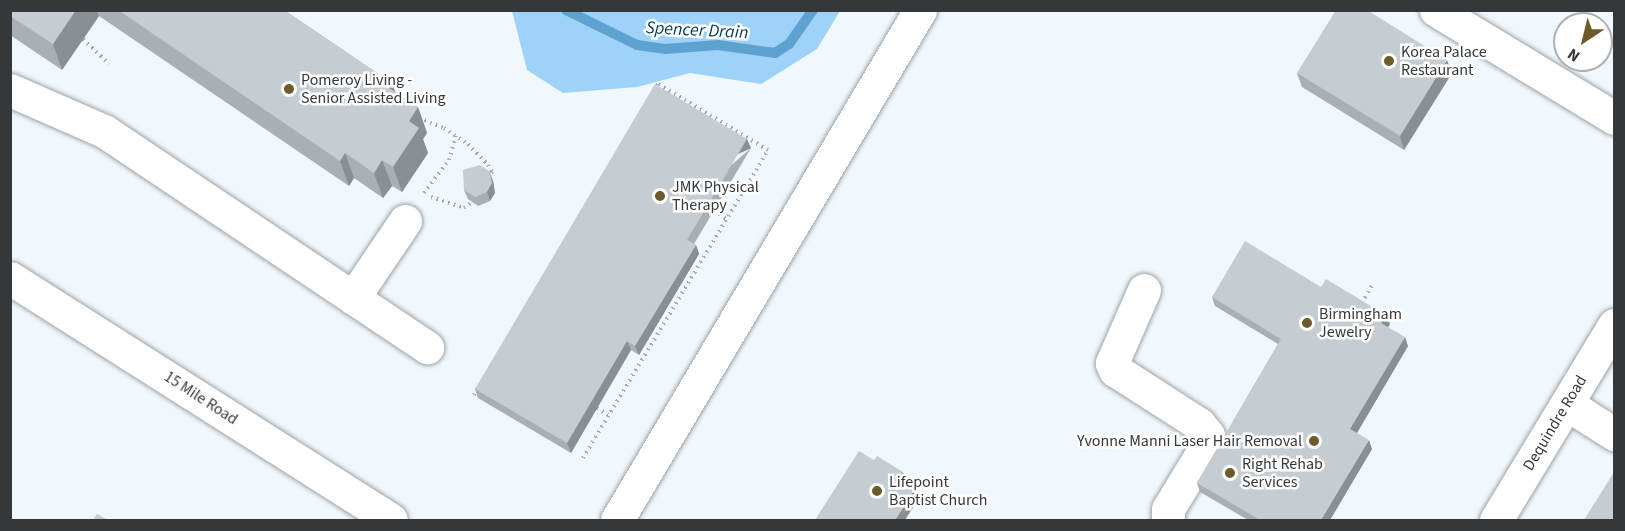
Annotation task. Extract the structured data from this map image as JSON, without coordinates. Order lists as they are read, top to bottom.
{
  "streets": {
    "main road": ["15 Mile Road", "Dequindre Road"]
  },
  "water": ["Spencer Drain"],
  "places": [
    "Korea Palace Restaurant",
    "Pomeroy Living - Senior Assisted Living",
    "JMK Physical Therapy",
    "Birmingham Jewelry",
    "Yvonne Manni Laser Hair Removal",
    "Right Rehab Services",
    "Lifepoint Baptist Church"
  ],
  "north": "bottom left"
}
